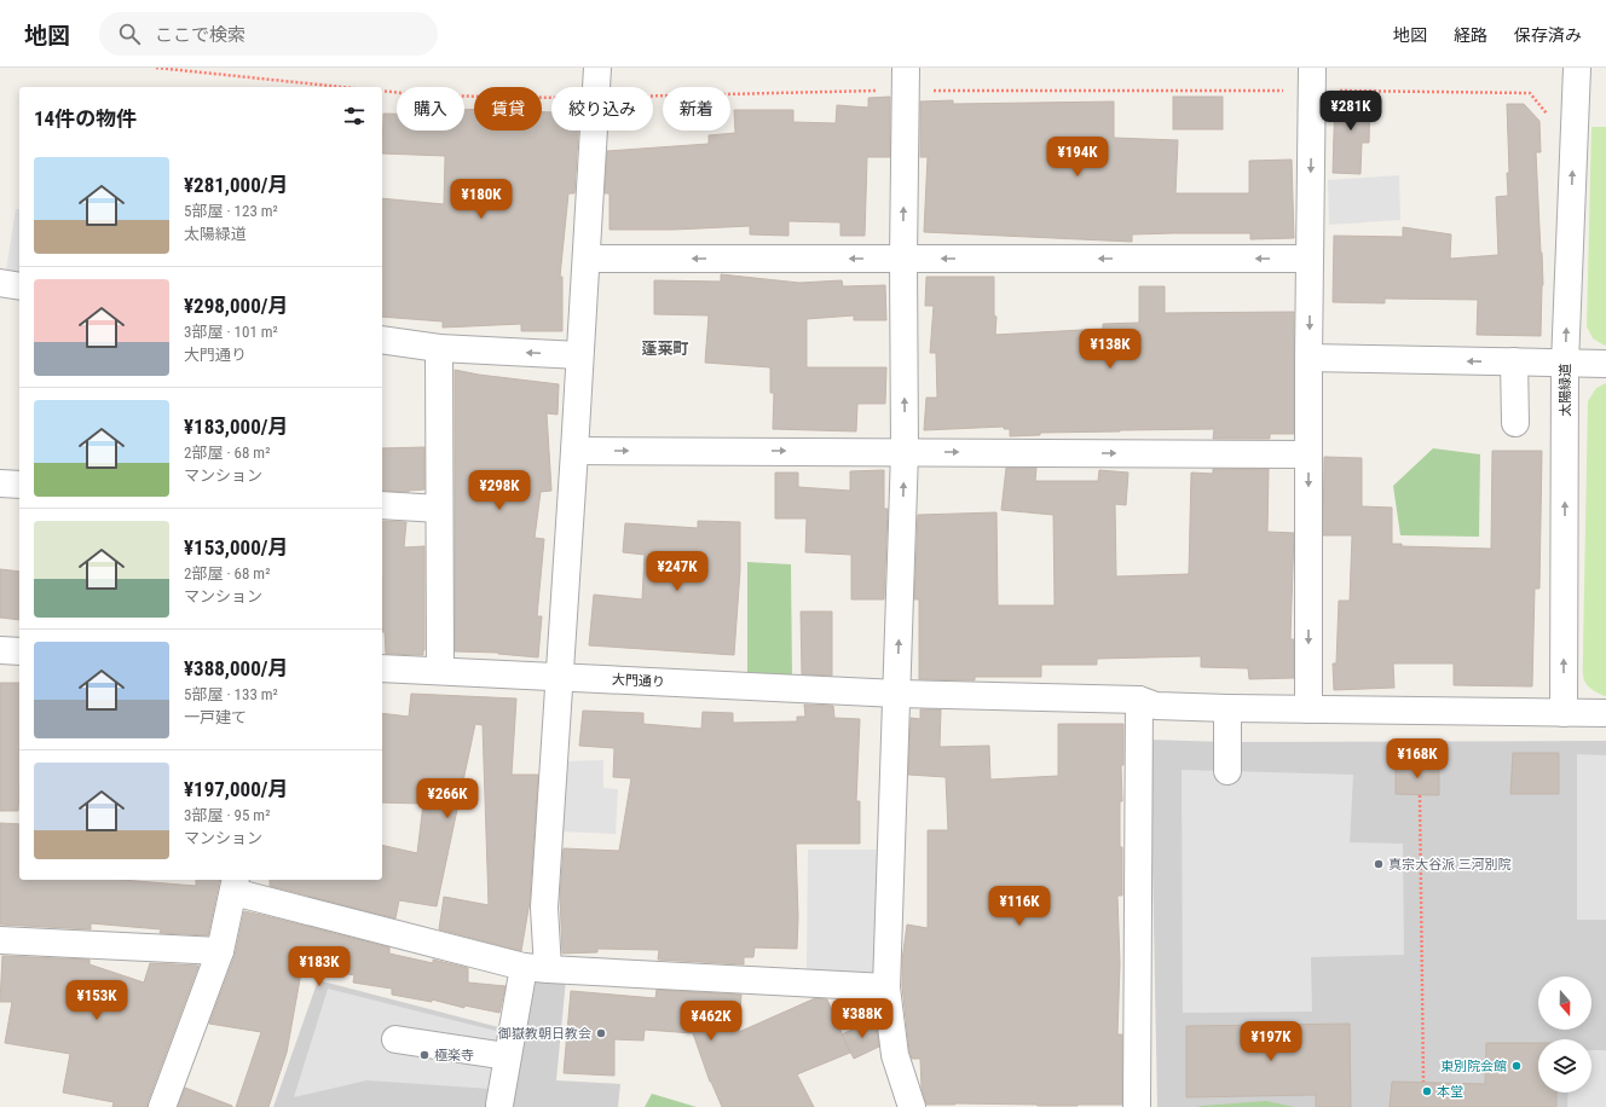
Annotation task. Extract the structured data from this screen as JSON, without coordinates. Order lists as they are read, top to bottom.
{
  "streets": {
    "street": ["太陽緑道", "大門通り"]
  },
  "crossings": [
    ["太陽緑道", "大門通り"]
  ],
  "one_way": ["太陽緑道"],
  "districts": ["蓬莱町"],
  "places": [
    "真宗大谷派 三河別院",
    "御嶽教朝日教会",
    "極楽寺",
    "東別院会館",
    "本堂"
  ],
  "north": "bottom",
  "page": {
    "header": "地図",
    "search": "ここで検索",
    "nav": ["地図", "経路", "保存済み"],
    "chip": [
      "購入",
      "賃貸",
      "絞り込み",
      "新着"
    ],
    "heading": "14件の物件",
    "price": [
      "¥281K",
      "¥194K",
      "¥180K",
      "¥138K",
      "¥298K",
      "¥247K",
      "¥168K",
      "¥266K",
      "¥116K",
      "¥183K",
      "¥153K",
      "¥388K",
      "¥462K",
      "¥197K"
    ],
    "list": [
      {
        "name": "¥281,000/月",
        "note": "5部屋 · 123 m² · 太陽緑道"
      },
      {
        "name": "¥298,000/月",
        "note": "3部屋 · 101 m² · 大門通り"
      },
      {
        "name": "¥183,000/月",
        "note": "2部屋 · 68 m² · マンション"
      },
      {
        "name": "¥153,000/月",
        "note": "2部屋 · 68 m² · マンション"
      },
      {
        "name": "¥388,000/月",
        "note": "5部屋 · 133 m² · 一戸建て"
      },
      {
        "name": "¥197,000/月",
        "note": "3部屋 · 95 m² · マンション"
      }
    ]
  }
}
